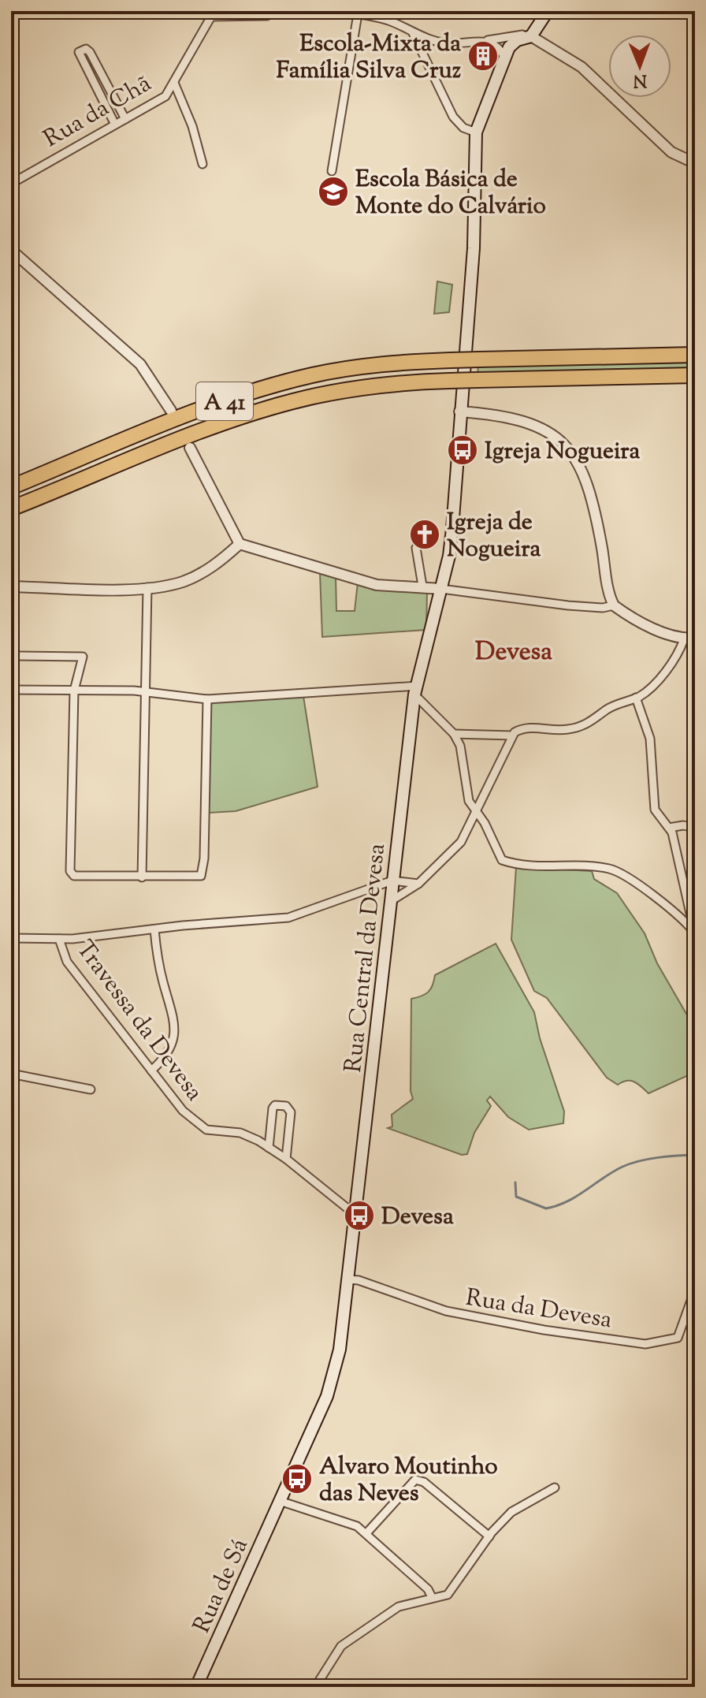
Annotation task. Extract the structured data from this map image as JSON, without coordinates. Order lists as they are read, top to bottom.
{
  "streets": {
    "highway": ["A 41"],
    "main road": ["Rua Central da Devesa", "Rua de Sá"],
    "street": ["Rua da Chã", "Travessa da Devesa", "Rua da Devesa"]
  },
  "crossings": [
    ["Rua Central da Devesa", "Travessa da Devesa"],
    ["Rua Central da Devesa", "Rua da Devesa"],
    ["Rua Central da Devesa", "Rua de Sá"]
  ],
  "districts": ["Devesa"],
  "places": {
    "building": ["Escola-Mixta da Família Silva Cruz"],
    "school or university": ["Escola Básica de Monte do Calvário"],
    "bus stop": ["Igreja Nogueira", "Devesa", "Alvaro Moutinho das Neves"],
    "church": ["Igreja de Nogueira"]
  },
  "north": "bottom"
}
